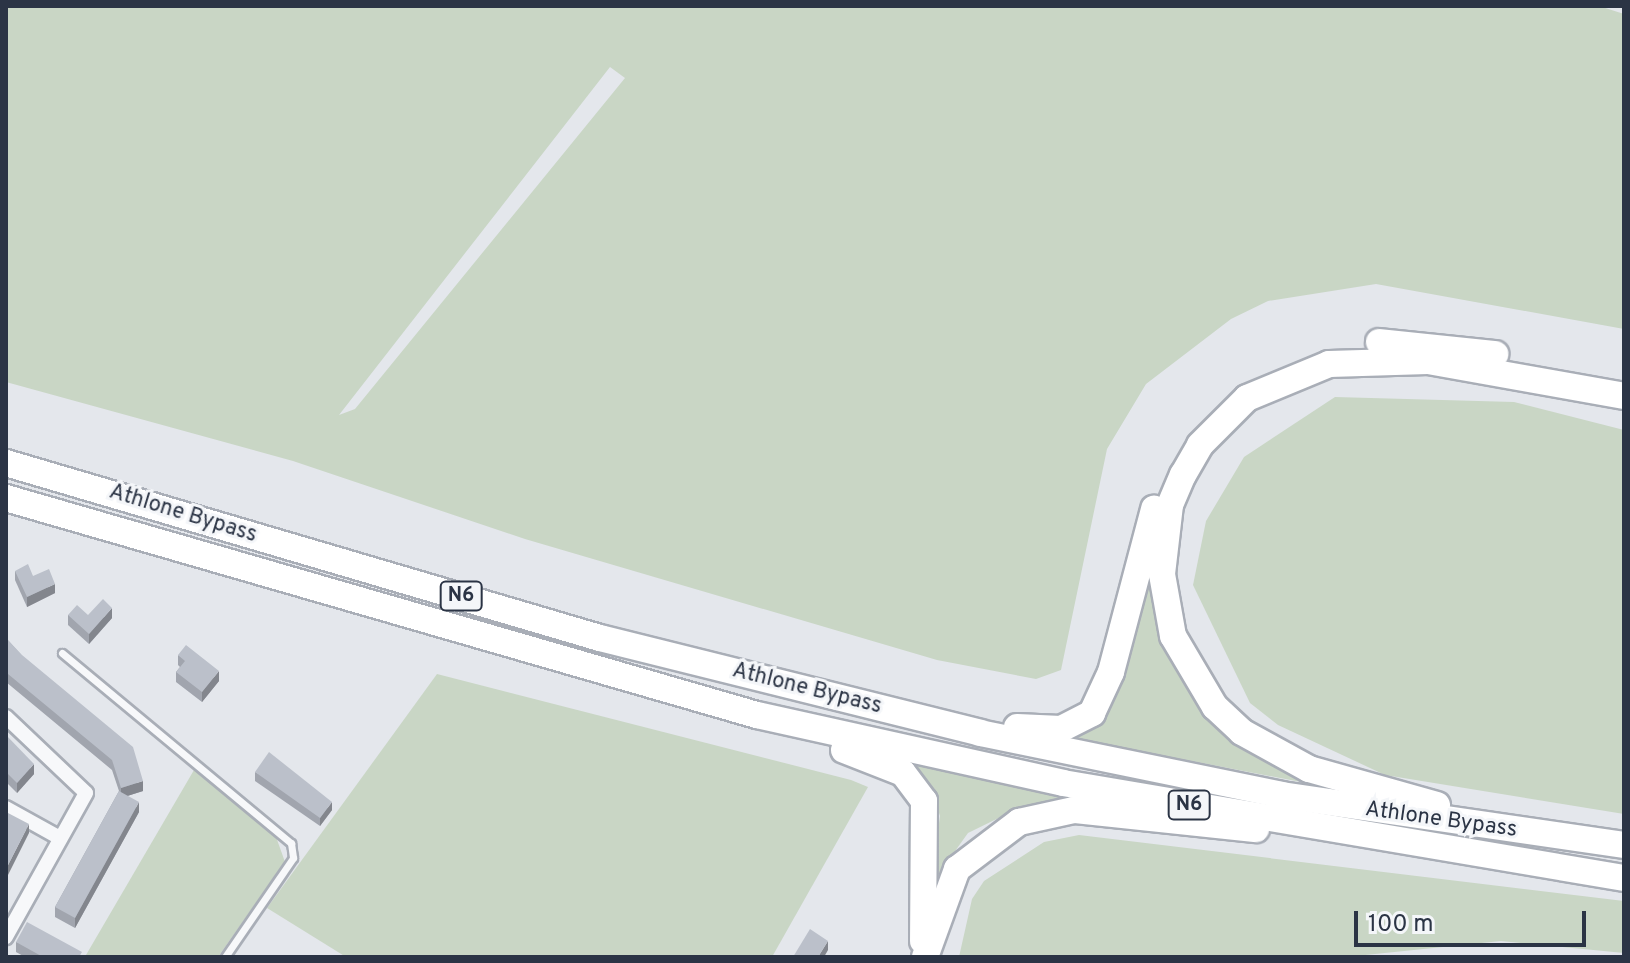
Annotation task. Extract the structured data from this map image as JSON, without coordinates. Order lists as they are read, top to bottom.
{
  "streets": {
    "highway": ["Athlone Bypass", "N6"]
  },
  "scale_bar": "100 m"
}
